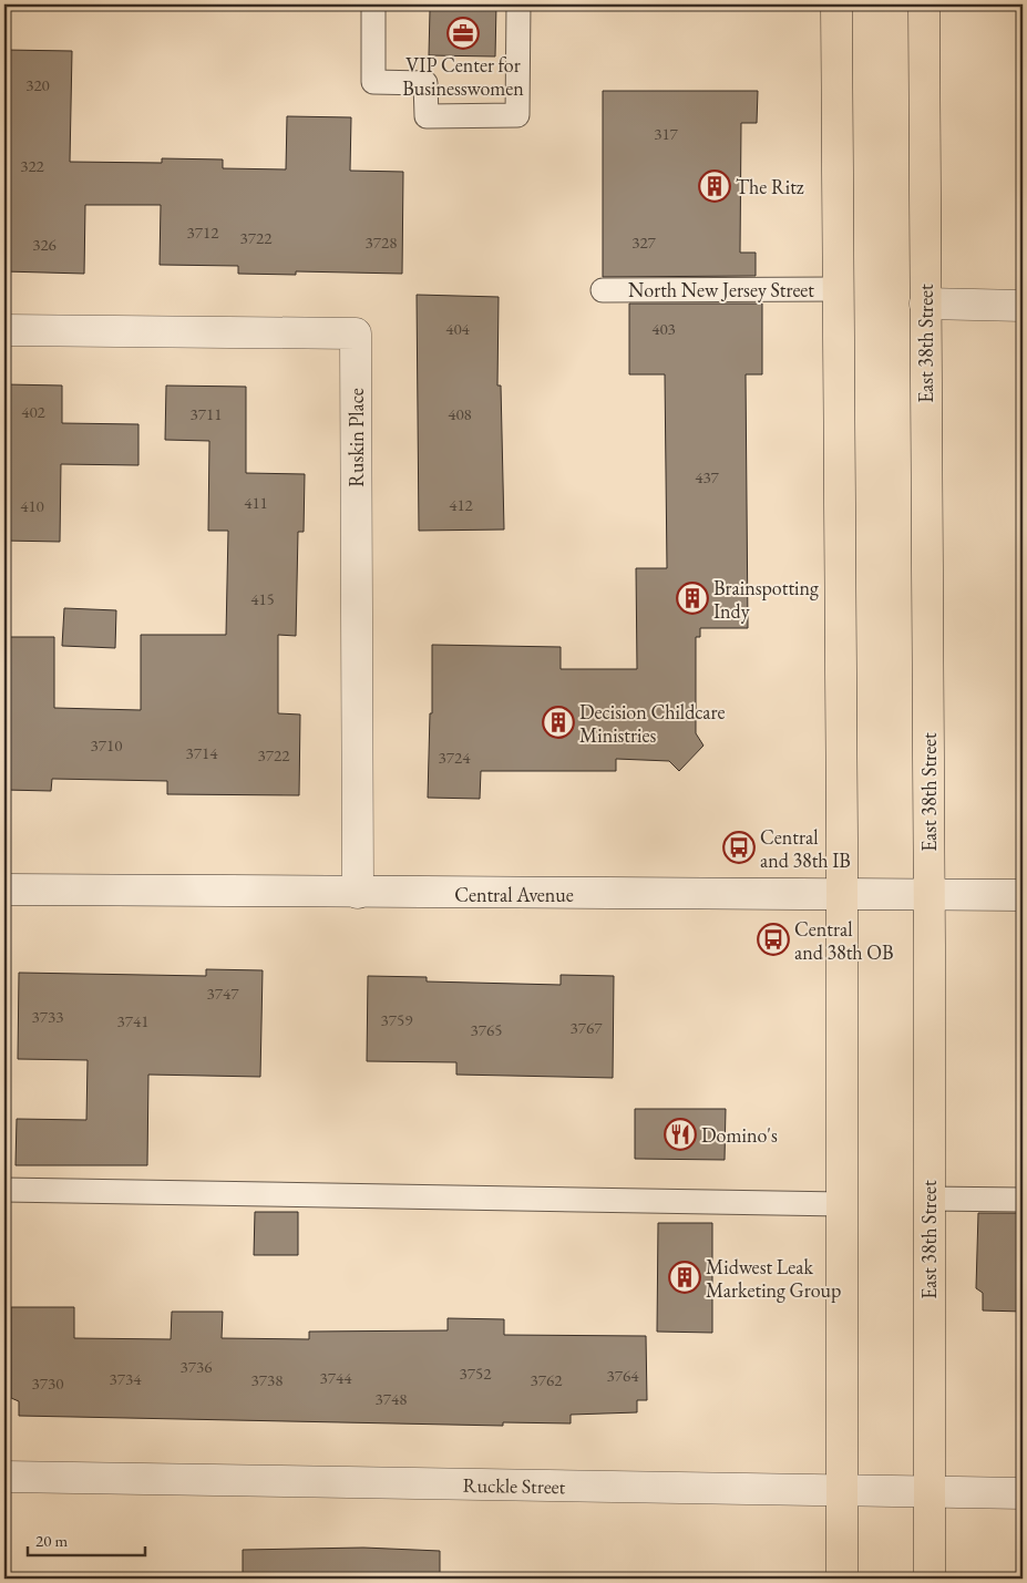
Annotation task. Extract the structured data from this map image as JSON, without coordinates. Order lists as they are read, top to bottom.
{
  "streets": {
    "main road": ["East 38th Street"],
    "street": ["Ruskin Place", "Central Avenue", "Ruckle Street"],
    "lane": ["North New Jersey Street"]
  },
  "crossings": [
    ["East 38th Street", "Central Avenue"],
    ["East 38th Street", "Ruckle Street"],
    ["Ruskin Place", "Central Avenue"]
  ],
  "places": {
    "office": ["VIP Center for Businesswomen"],
    "building": [
      "The Ritz",
      "Brainspotting Indy",
      "Decision Childcare Ministries",
      "Midwest Leak Marketing Group"
    ],
    "bus stop": ["Central and 38th IB", "Central and 38th OB"],
    "restaurant": ["Domino's"]
  },
  "house_numbers": [
    "320",
    "317",
    "322",
    "3712",
    "3722",
    "3728",
    "327",
    "326",
    "404",
    "403",
    "402",
    "3711",
    "408",
    "437",
    "411",
    "412",
    "410",
    "415",
    "3710",
    "3714",
    "3722",
    "3724",
    "3747",
    "3733",
    "3759",
    "3741",
    "3767",
    "3765",
    "3736",
    "3752",
    "3764",
    "3744",
    "3734",
    "3738",
    "3762",
    "3730",
    "3748"
  ],
  "scale_bar": "20 m"
}
